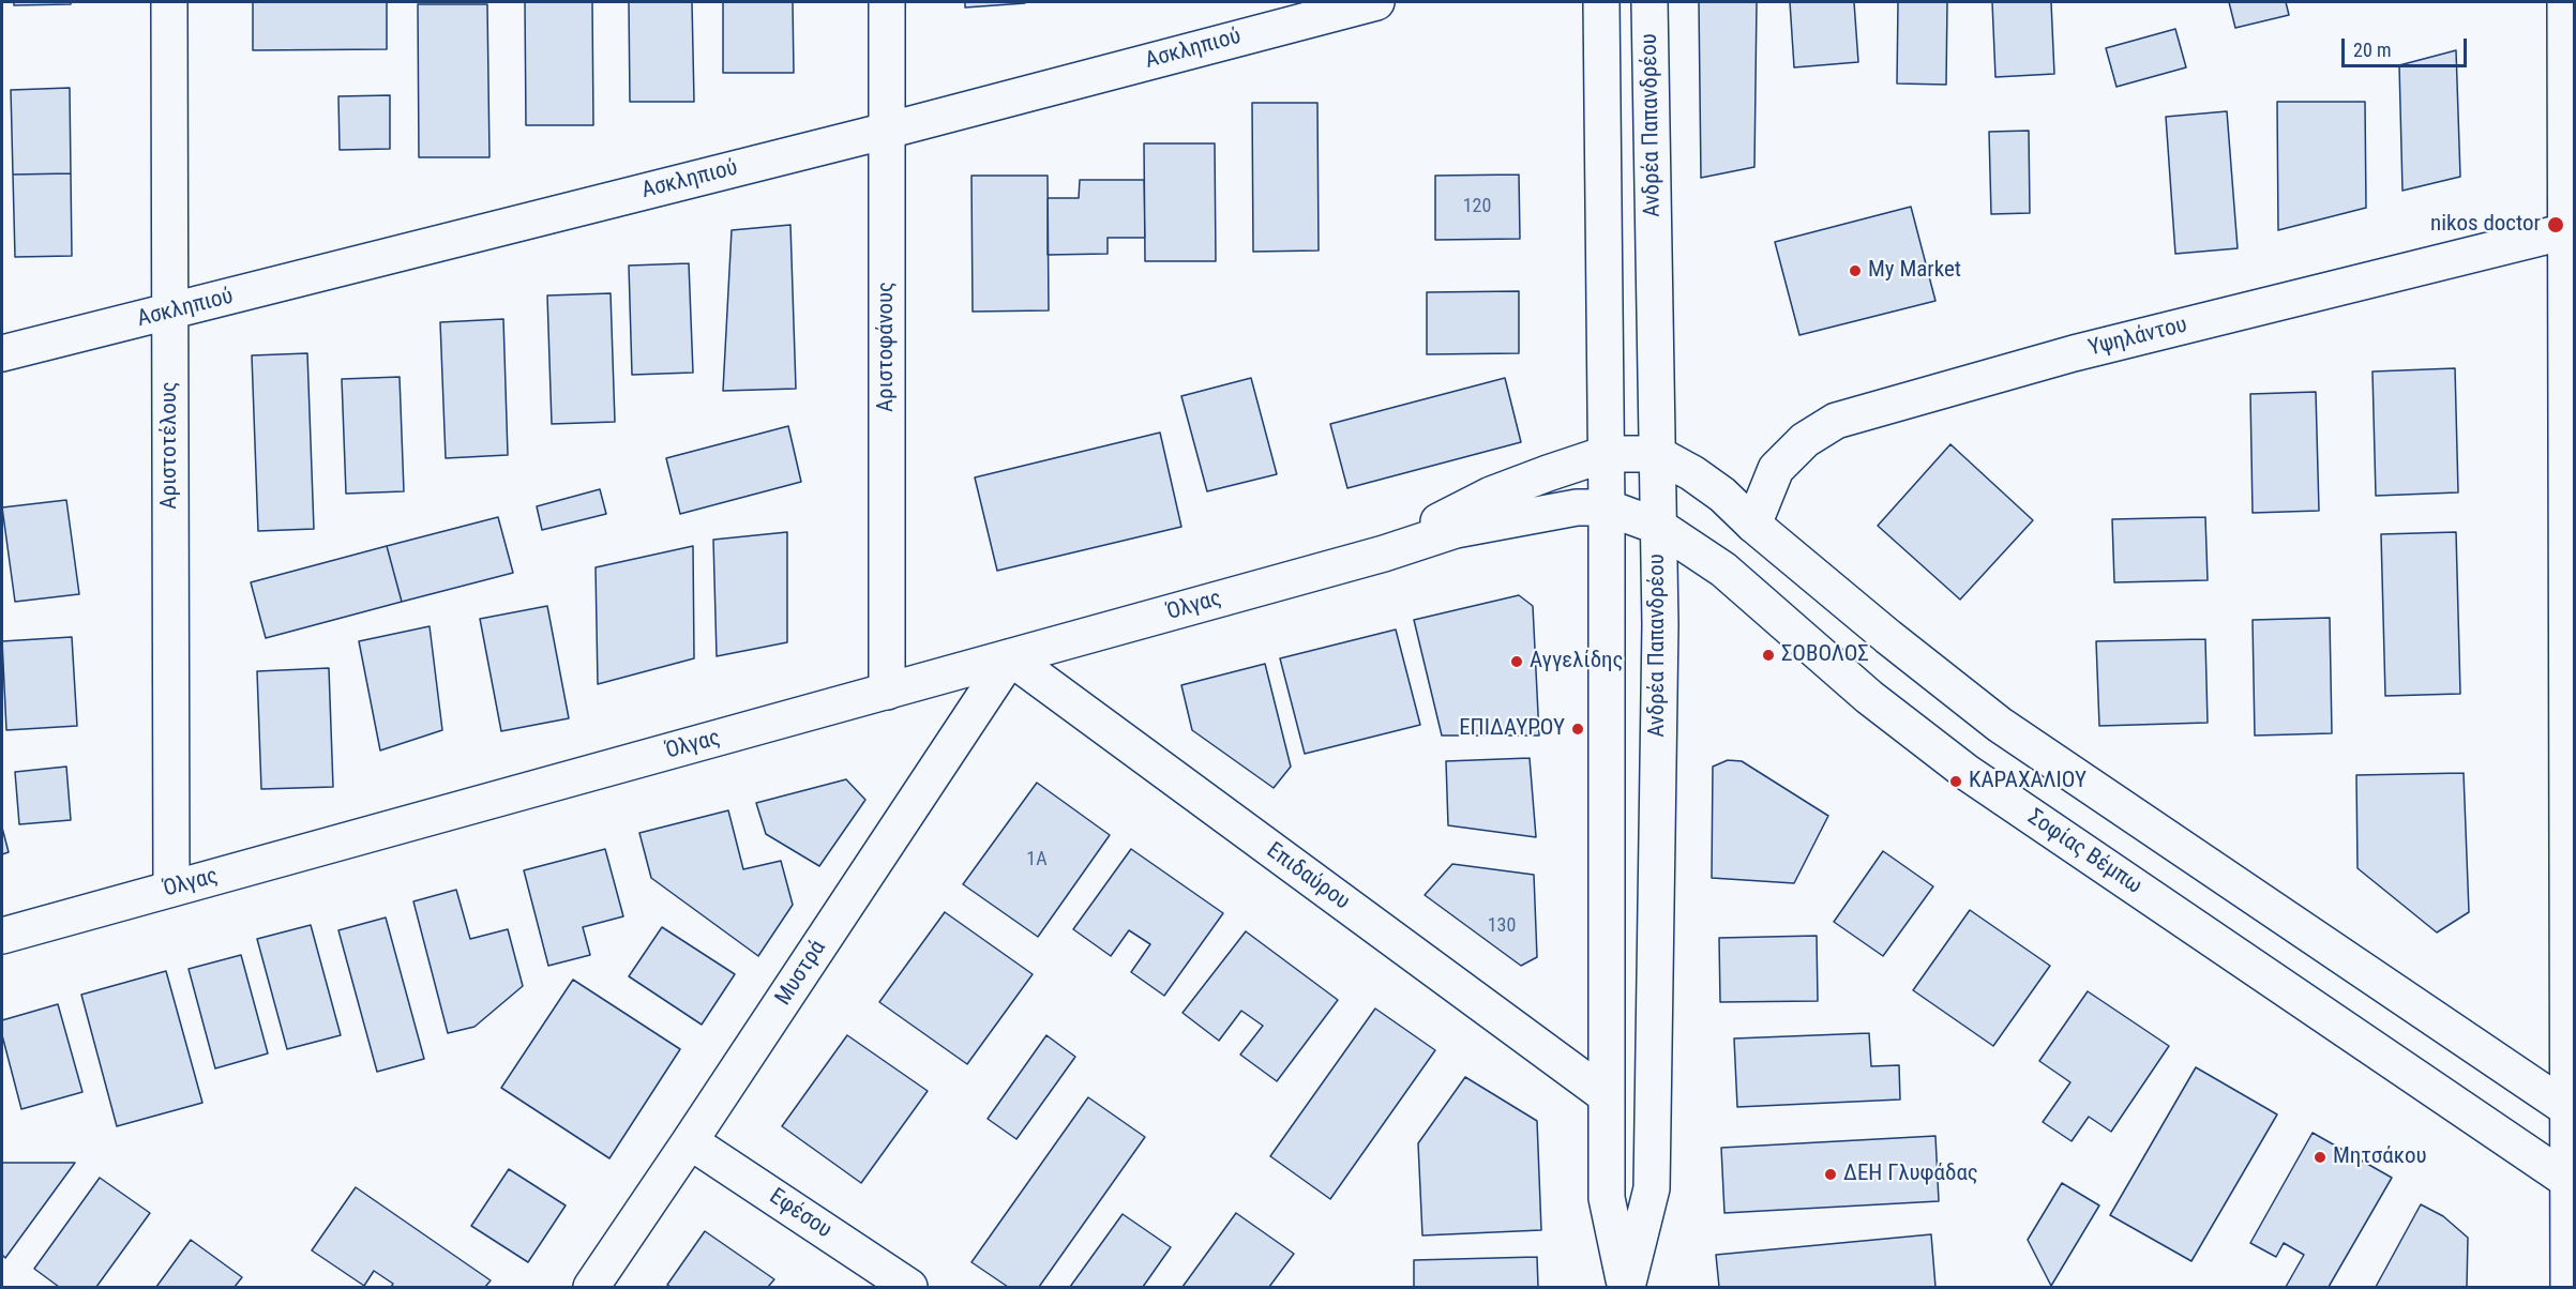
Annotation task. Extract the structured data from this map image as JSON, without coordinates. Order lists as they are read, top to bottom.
{
  "streets": {
    "street": [
      "Ασκληπιού",
      "Ανδρέα Παπανδρέου",
      "Υψηλάντου",
      "Αριστοφάνους",
      "Αριστοτέλους",
      "Όλγας",
      "Σοφίας Βέμπω",
      "Επιδαύρου",
      "Μυστρά",
      "Εφέσου"
    ]
  },
  "crossings": [
    ["Ασκληπιού", "Αριστοφάνους"],
    ["Ασκληπιού", "Αριστοτέλους"],
    ["Ανδρέα Παπανδρέου", "Όλγας"],
    ["Ανδρέα Παπανδρέου", "Σοφίας Βέμπω"],
    ["Ανδρέα Παπανδρέου", "Επιδαύρου"],
    ["Αριστοφάνους", "Όλγας"],
    ["Αριστοτέλους", "Όλγας"],
    ["Όλγας", "Σοφίας Βέμπω"],
    ["Όλγας", "Επιδαύρου"],
    ["Όλγας", "Μυστρά"],
    ["Επιδαύρου", "Μυστρά"],
    ["Μυστρά", "Εφέσου"]
  ],
  "places": [
    "nikos doctor",
    "My Market",
    "ΣΟΒΟΛΟΣ",
    "Αγγελίδης",
    "ΕΠΙΔΑΥΡΟΥ",
    "ΚΑΡΑΧΑΛΙΟΥ",
    "Μητσάκου",
    "ΔΕΗ Γλυφάδας"
  ],
  "house_numbers": ["120", "1Α", "130"],
  "scale_bar": "20 m"
}
